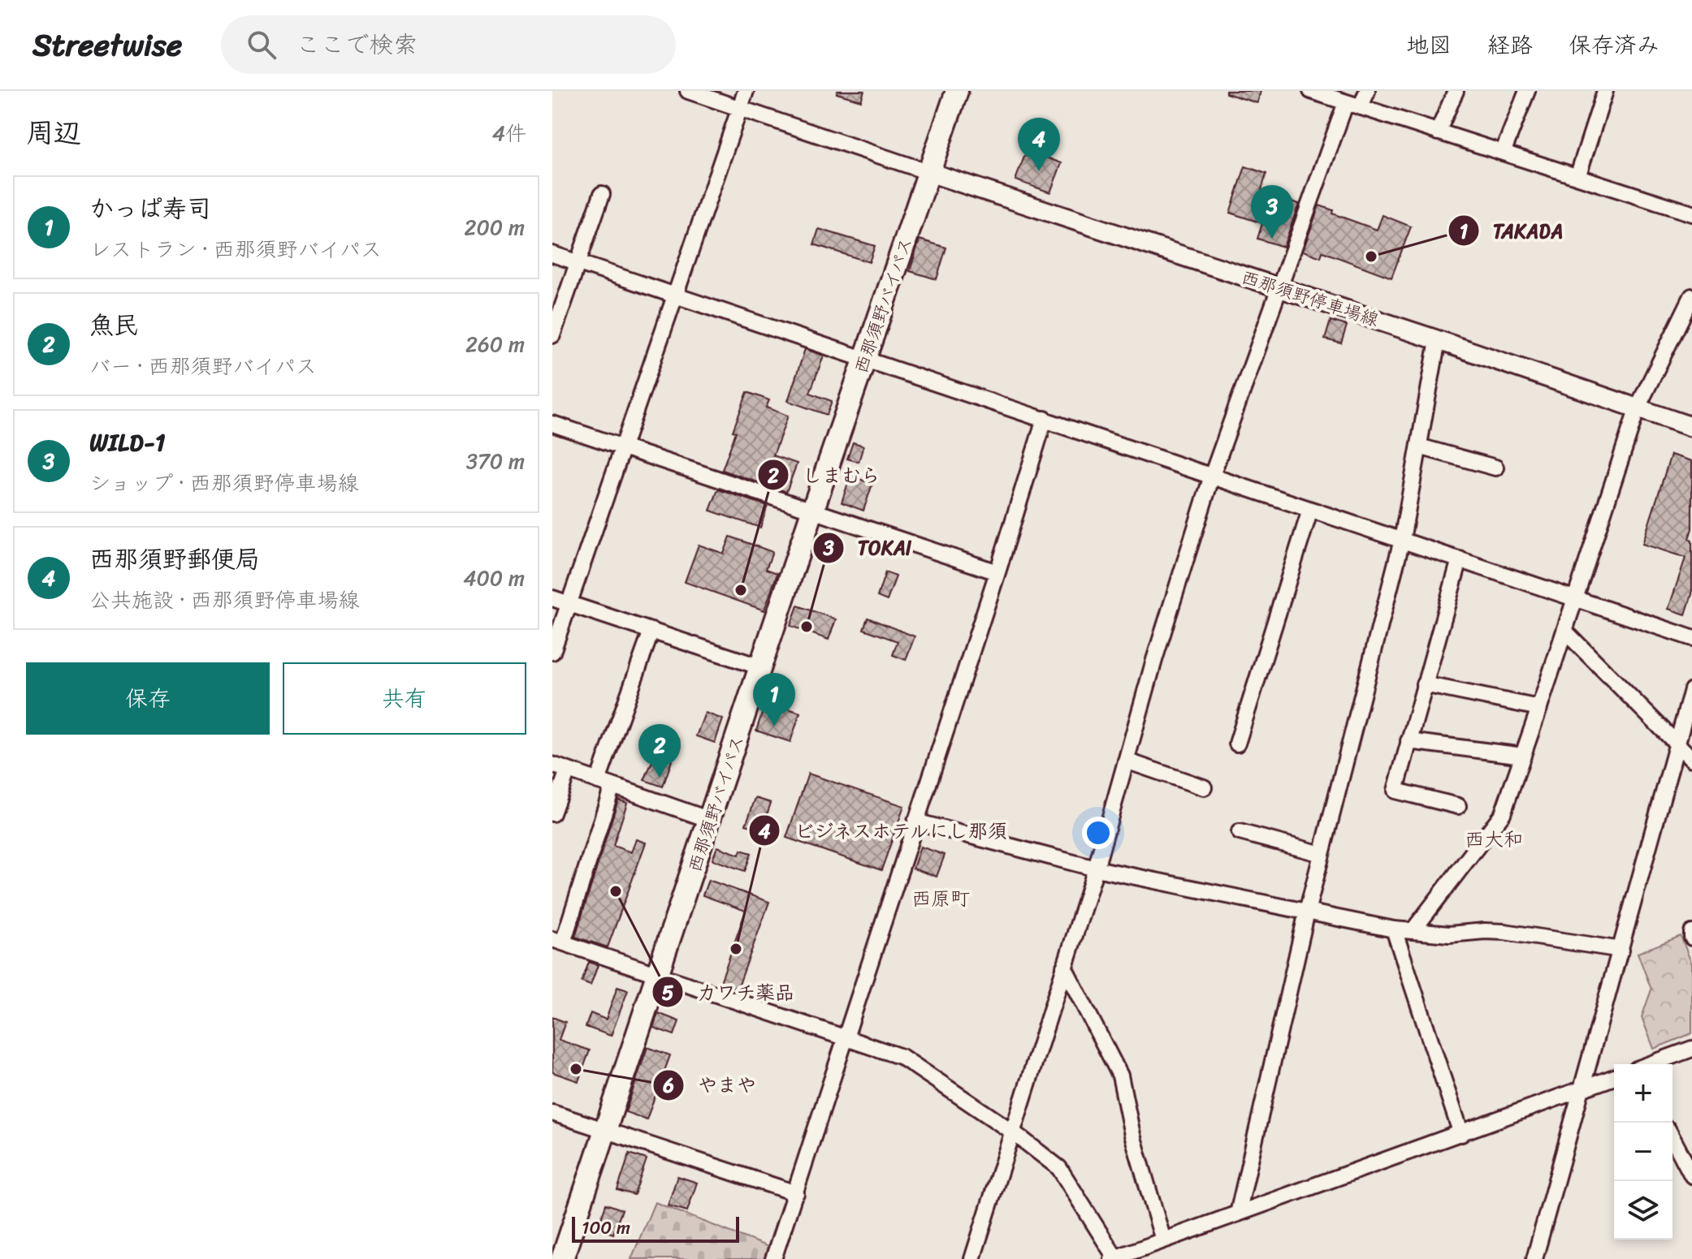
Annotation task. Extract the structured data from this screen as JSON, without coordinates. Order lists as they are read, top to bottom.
{
  "streets": {
    "highway": ["西那須野バイパス"],
    "main road": ["西那須野停車場線"]
  },
  "crossings": [
    ["西那須野停車場線", "西那須野バイパス"]
  ],
  "districts": ["西大和", "西原町"],
  "places": [
    "TAKADA",
    "しまむら",
    "TOKAI",
    "カワチ薬品",
    "ビジネスホテルにし那須",
    "やまや"
  ],
  "scale_bar": "100 m",
  "page": {
    "header": "Streetwise",
    "search": "ここで検索",
    "nav": ["地図", "経路", "保存済み"],
    "heading": ["周辺", "4件"],
    "pins": [
      "4",
      "3",
      "1",
      "2"
    ],
    "list": [
      {
        "mark": "1",
        "name": "かっぱ寿司",
        "note": "レストラン · 西那須野バイパス",
        "value": "200 m"
      },
      {
        "mark": "2",
        "name": "魚民",
        "note": "バー · 西那須野バイパス",
        "value": "260 m"
      },
      {
        "mark": "3",
        "name": "WILD-1",
        "note": "ショップ · 西那須野停車場線",
        "value": "370 m"
      },
      {
        "mark": "4",
        "name": "西那須野郵便局",
        "note": "公共施設 · 西那須野停車場線",
        "value": "400 m"
      }
    ],
    "buttons": ["保存", "共有"],
    "map_buttons": ["+", "−"],
    "scale": "100 m"
  }
}
